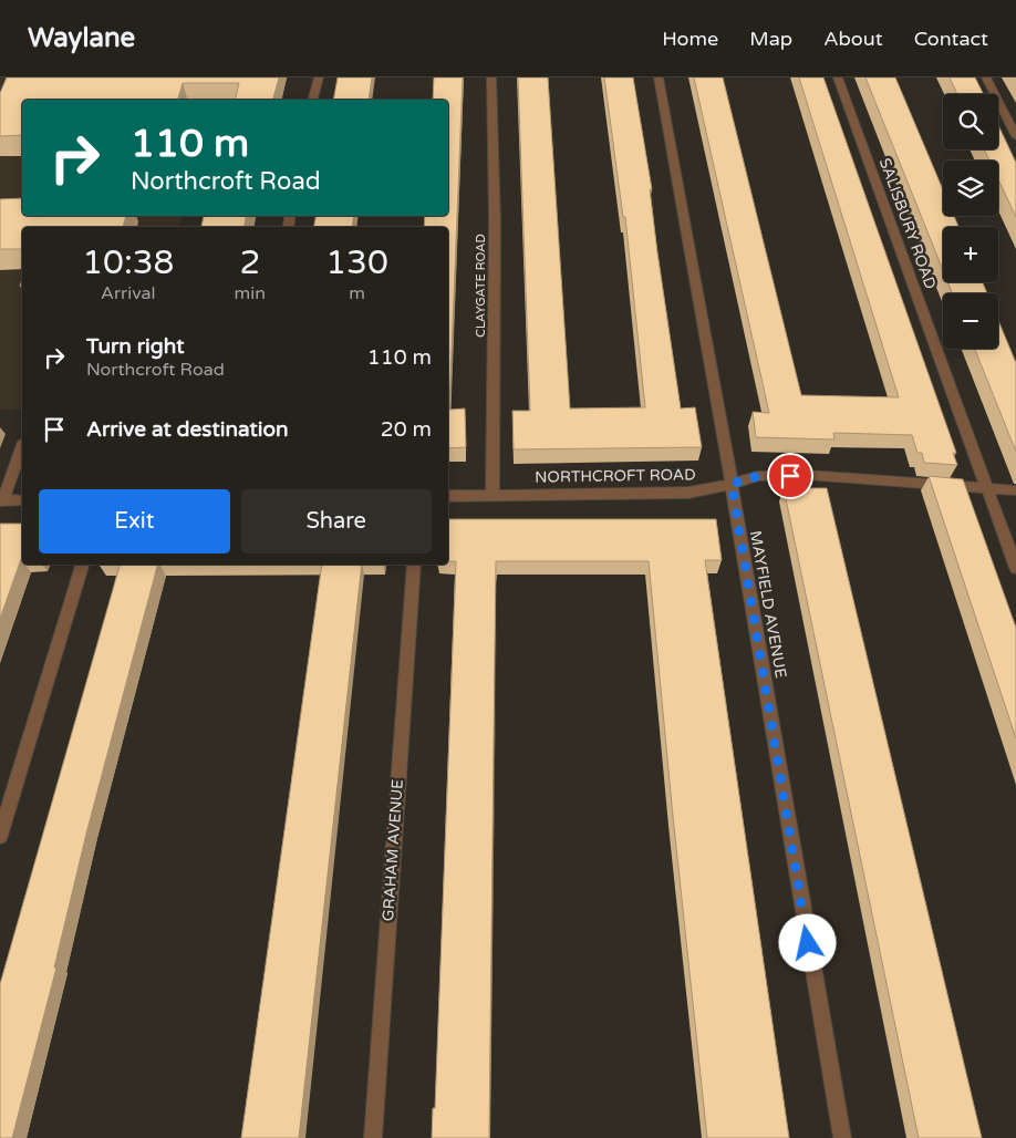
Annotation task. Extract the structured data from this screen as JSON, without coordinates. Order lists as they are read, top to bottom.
{
  "streets": {
    "street": [
      "SALISBURY ROAD",
      "CLAYGATE ROAD",
      "NORTHCROFT ROAD",
      "MAYFIELD AVENUE",
      "GRAHAM AVENUE"
    ]
  },
  "crossings": [
    ["SALISBURY ROAD", "NORTHCROFT ROAD"],
    ["CLAYGATE ROAD", "NORTHCROFT ROAD"],
    ["NORTHCROFT ROAD", "MAYFIELD AVENUE"]
  ],
  "page": {
    "header": "Waylane",
    "nav": [
      "Home",
      "Map",
      "About",
      "Contact"
    ],
    "map_buttons": ["+", "−"],
    "turn": ["110 m", "Northcroft Road"],
    "eta": [
      "10:38",
      "Arrival",
      "2",
      "min",
      "130",
      "m"
    ],
    "list": [
      {
        "name": "Turn right",
        "note": "Northcroft Road",
        "value": "110 m"
      },
      {
        "name": "Arrive at destination",
        "value": "20 m"
      }
    ],
    "buttons": ["Exit", "Share"]
  }
}
